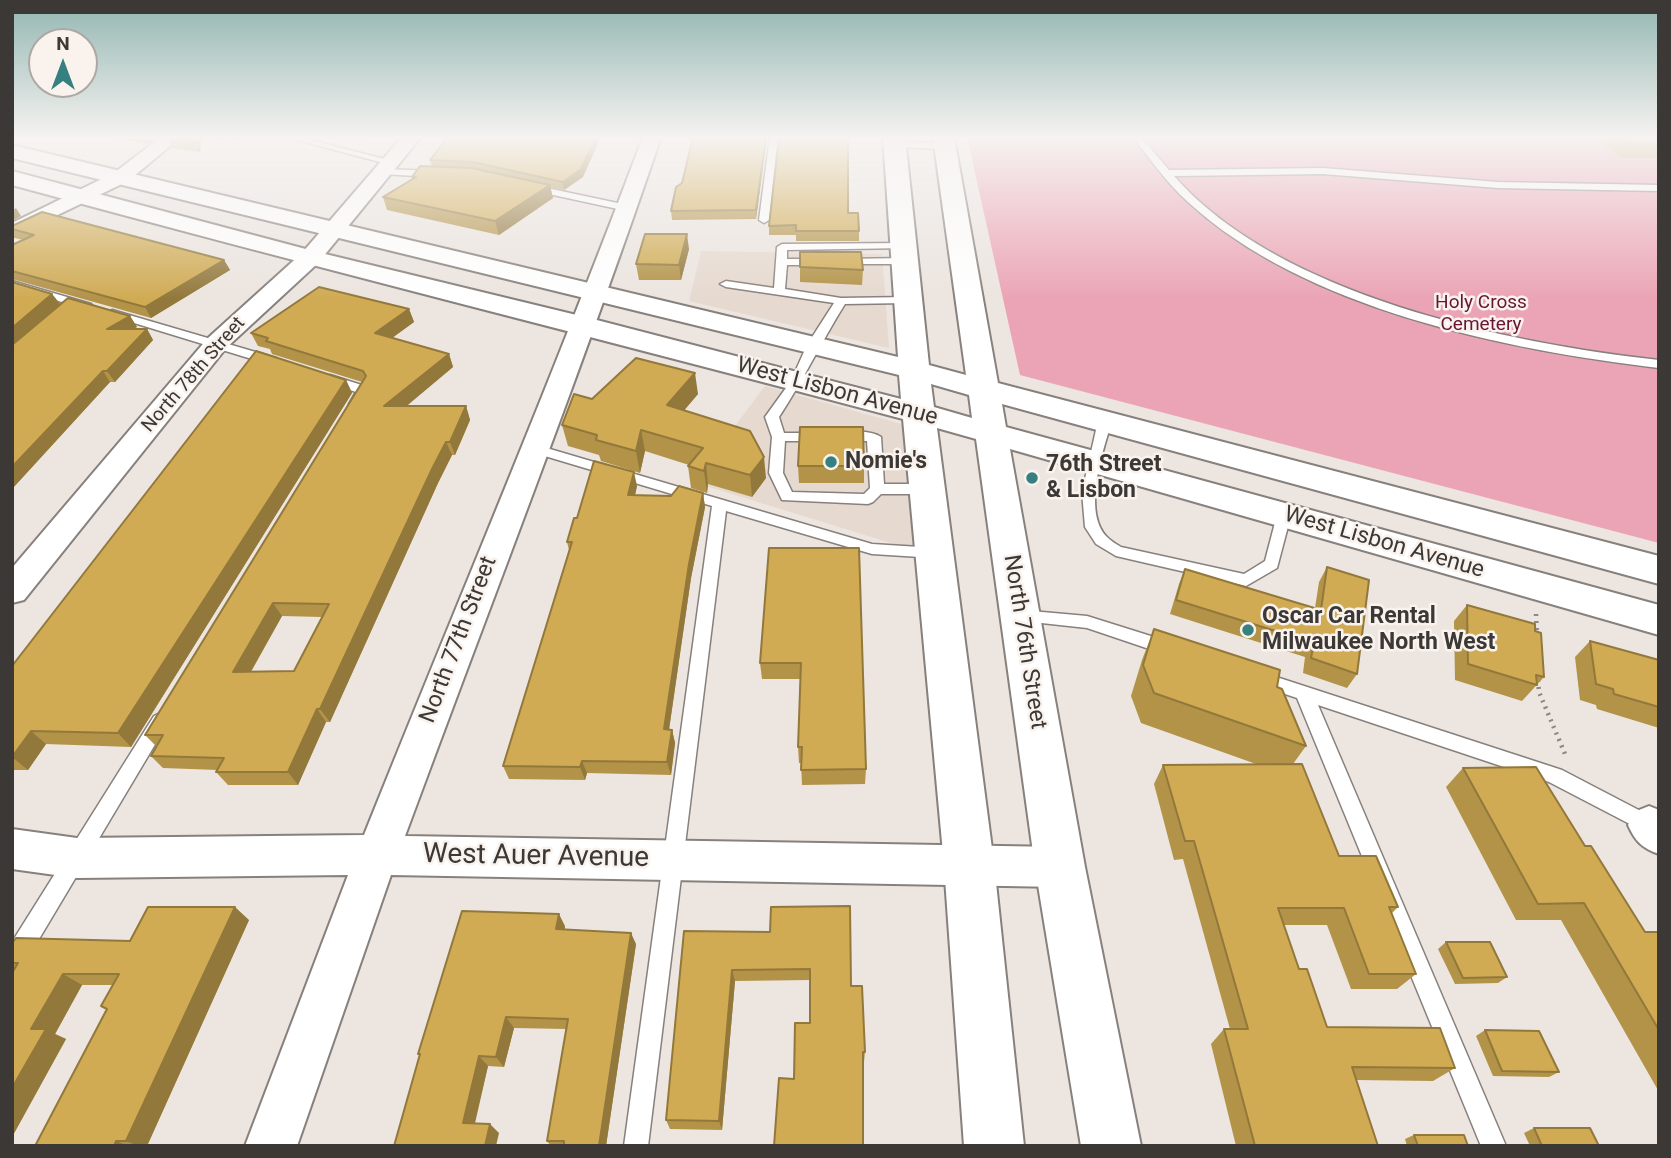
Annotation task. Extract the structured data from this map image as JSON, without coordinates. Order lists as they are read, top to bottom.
{
  "streets": {
    "main road": ["West Lisbon Avenue", "North 76th Street"],
    "street": ["North 78th Street", "North 77th Street", "West Auer Avenue"]
  },
  "crossings": [
    ["North 78th Street", "West Lisbon Avenue"],
    ["West Lisbon Avenue", "North 77th Street"],
    ["West Lisbon Avenue", "North 76th Street"],
    ["North 77th Street", "West Auer Avenue"],
    ["North 76th Street", "West Auer Avenue"]
  ],
  "parks": ["Holy Cross Cemetery"],
  "places": ["Nomie's", "76th Street & Lisbon", "Oscar Car Rental Milwaukee North West"],
  "north": "top"
}
